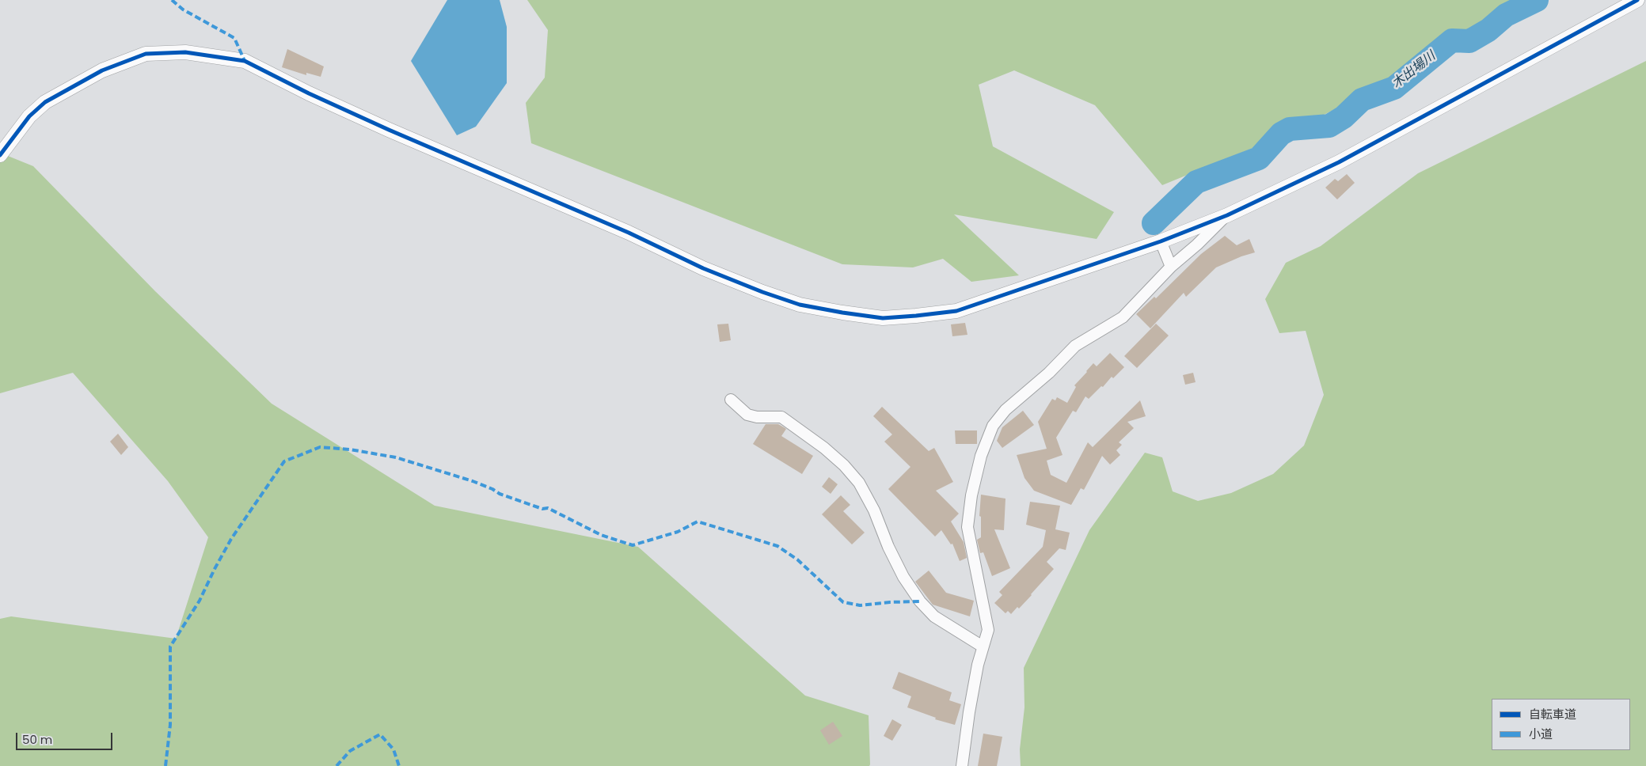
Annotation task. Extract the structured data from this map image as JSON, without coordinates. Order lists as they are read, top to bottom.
{
  "water": ["木出場川"],
  "legend": ["自転車道", "小道"],
  "scale_bar": "50 m"
}
